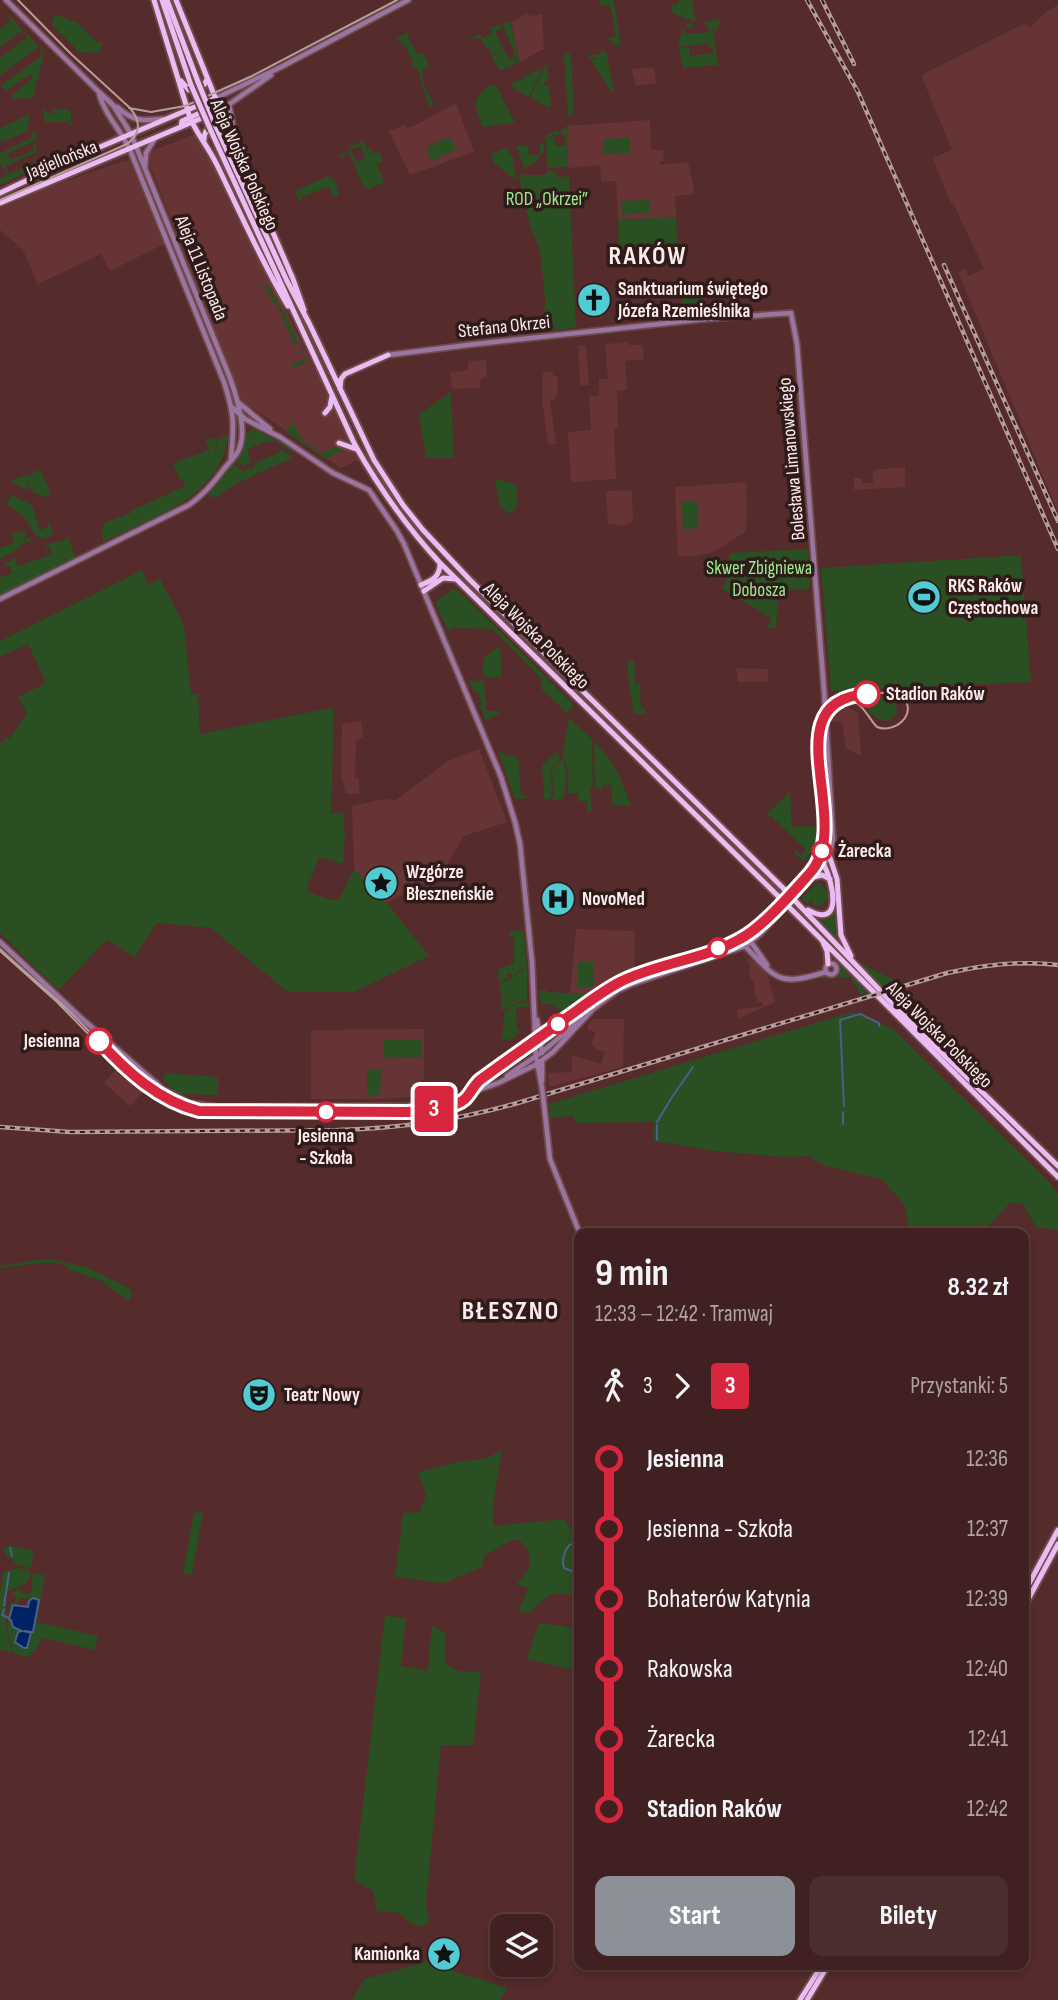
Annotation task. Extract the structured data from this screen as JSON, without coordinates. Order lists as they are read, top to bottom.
{
  "streets": {
    "main road": ["Jagiellońska", "Aleja Wojska Polskiego"],
    "street": ["Aleja 11 Listopada", "Stefana Okrzei", "Bolesława Limanowskiego"]
  },
  "crossings": [
    ["Jagiellońska", "Aleja Wojska Polskiego"],
    ["Jagiellońska", "Aleja 11 Listopada"],
    ["Stefana Okrzei", "Bolesława Limanowskiego"]
  ],
  "districts": ["RAKÓW", "BŁESZNO"],
  "parks": ["ROD „Okrzei”", "Skwer Zbigniewa Dobosza"],
  "places": {
    "church": ["Sanktuarium świętego Józefa Rzemieślnika"],
    "sports": ["RKS Raków Częstochowa"],
    "other": [
      "Stadion Raków",
      "Żarecka",
      "Jesienna",
      "Jesienna - Szkoła"
    ],
    "place": ["Wzgórze Błeszneńskie", "Kamionka"],
    "hospital": ["NovoMed"],
    "theatre": ["Teatr Nowy"]
  },
  "lines": ["tram line 3"],
  "page": {
    "on_map": "3",
    "heading": ["9 min", "12:33 – 12:42 · Tramwaj", "8.32 zł"],
    "legs": ["3", "3", "Przystanki: 5"],
    "list": [
      {
        "name": "Jesienna",
        "value": "12:36"
      },
      {
        "name": "Jesienna - Szkoła",
        "value": "12:37"
      },
      {
        "name": "Bohaterów Katynia",
        "value": "12:39"
      },
      {
        "name": "Rakowska",
        "value": "12:40"
      },
      {
        "name": "Żarecka",
        "value": "12:41"
      },
      {
        "name": "Stadion Raków",
        "value": "12:42"
      }
    ],
    "buttons": ["Start", "Bilety"]
  }
}
